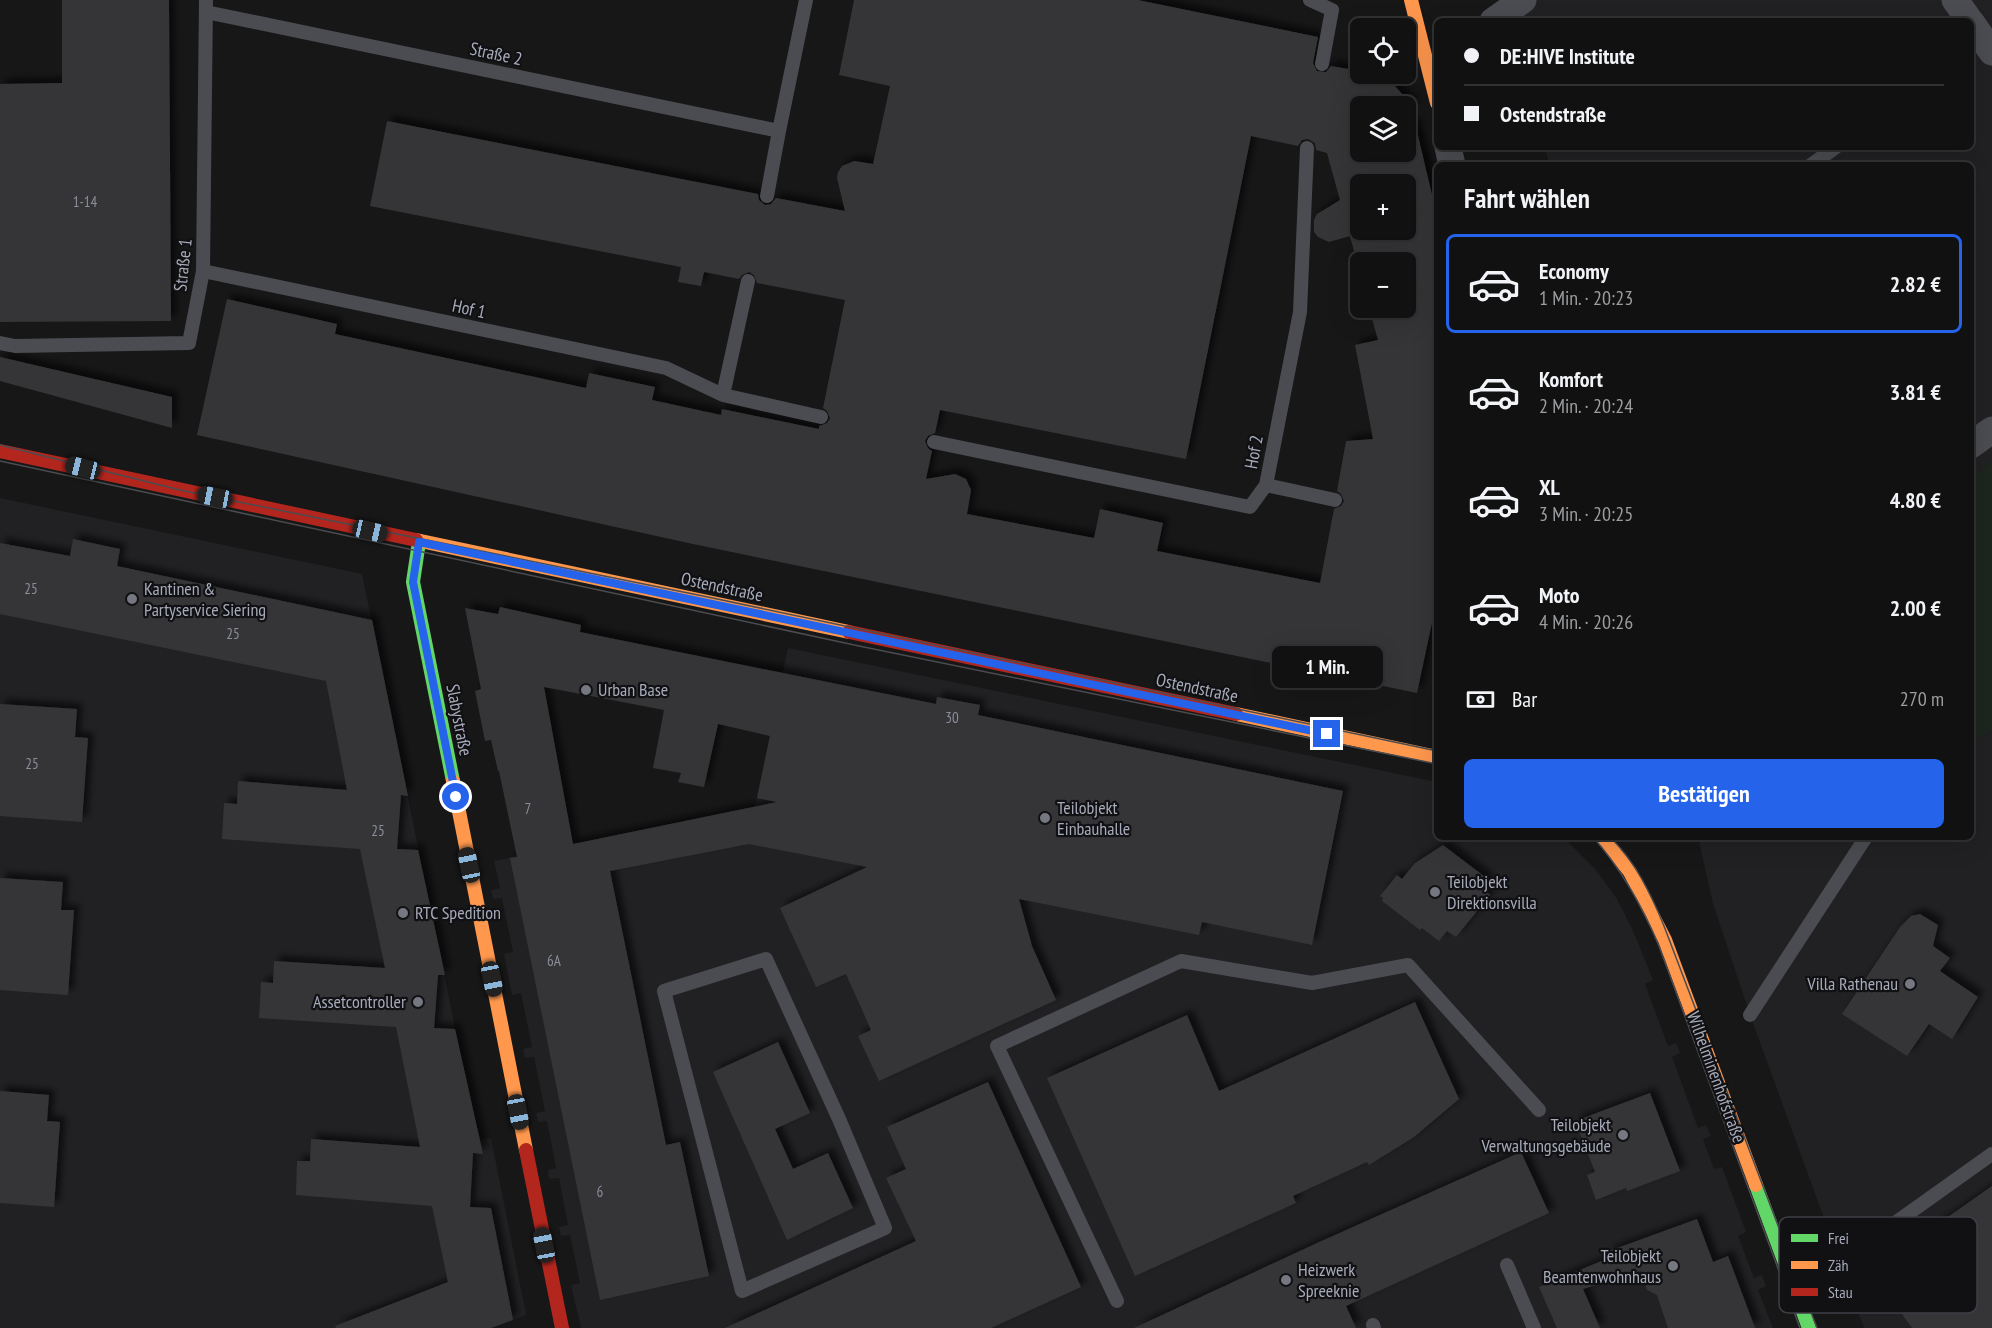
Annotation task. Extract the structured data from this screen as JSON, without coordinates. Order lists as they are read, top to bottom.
{
  "streets": {
    "street": ["Ostendstraße", "Slabystraße", "Wilhelminenhofstraße"],
    "lane": [
      "Straße 2",
      "Straße 1",
      "Hof 1",
      "Hof 2"
    ]
  },
  "crossings": [
    ["Straße 2", "Straße 1"],
    ["Straße 1", "Hof 1"],
    ["Ostendstraße", "Slabystraße"]
  ],
  "places": [
    "Kantinen & Partyservice Siering",
    "Urban Base",
    "Teilobjekt Einbauhalle",
    "Teilobjekt Direktionsvilla",
    "RTC Spedition",
    "Villa Rathenau",
    "Assetcontroller",
    "Teilobjekt Verwaltungsgebäude",
    "Teilobjekt Beamtenwohnhaus",
    "Heizwerk Spreeknie"
  ],
  "house_numbers": [
    "1-14",
    "25",
    "25",
    "30",
    "25",
    "7",
    "25",
    "6A",
    "6"
  ],
  "legend": ["Frei", "Zäh", "Stau"],
  "page": {
    "map_buttons": ["+", "−"],
    "banner": ["DE:HIVE Institute", "Ostendstraße"],
    "heading": "Fahrt wählen",
    "list": [
      {
        "name": "Economy",
        "note": "1 Min. · 20:23",
        "value": "2.82 €"
      },
      {
        "name": "Komfort",
        "note": "2 Min. · 20:24",
        "value": "3.81 €"
      },
      {
        "name": "XL",
        "note": "3 Min. · 20:25",
        "value": "4.80 €"
      },
      {
        "name": "Moto",
        "note": "4 Min. · 20:26",
        "value": "2.00 €"
      }
    ],
    "bubble": "1 Min.",
    "pay": ["Bar", "270 m"],
    "buttons": "Bestätigen"
  }
}
